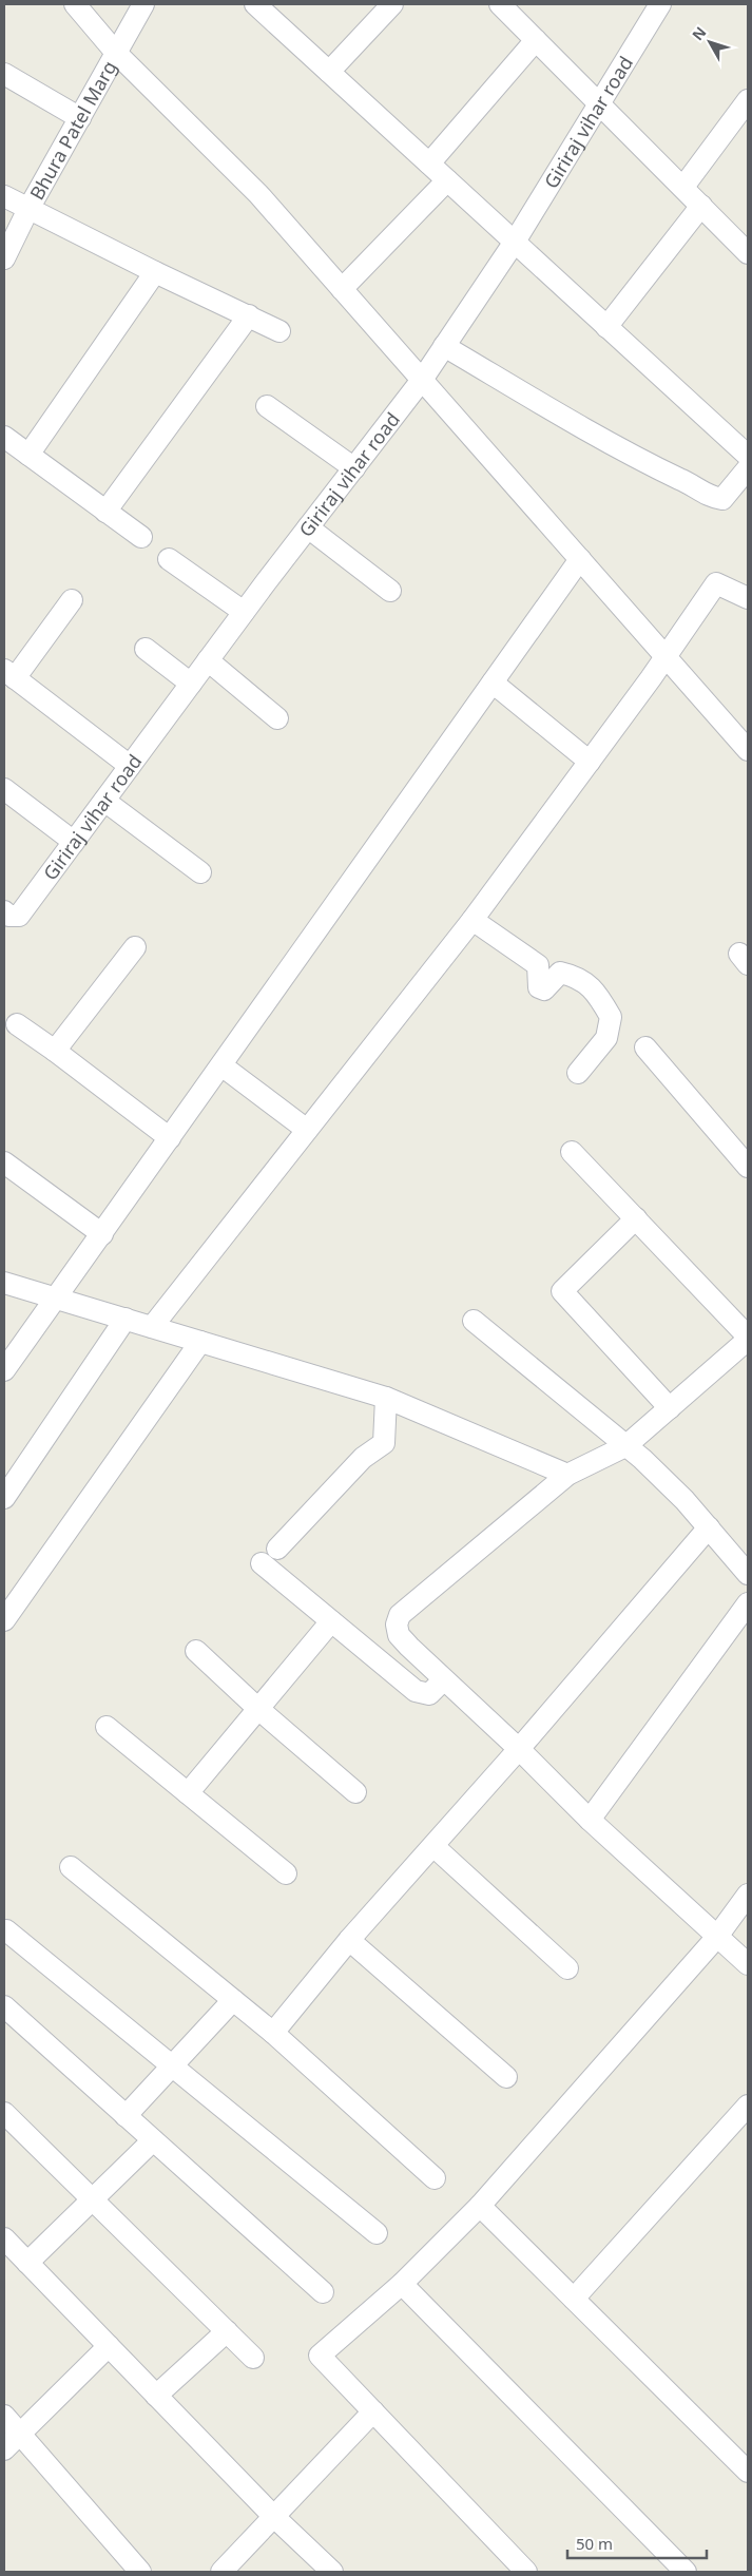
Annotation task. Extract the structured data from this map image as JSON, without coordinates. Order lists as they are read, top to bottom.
{
  "streets": {
    "street": ["Giriraj vihar road", "Bhura Patel Marg"]
  },
  "scale_bar": "50 m",
  "north": "top left"
}
